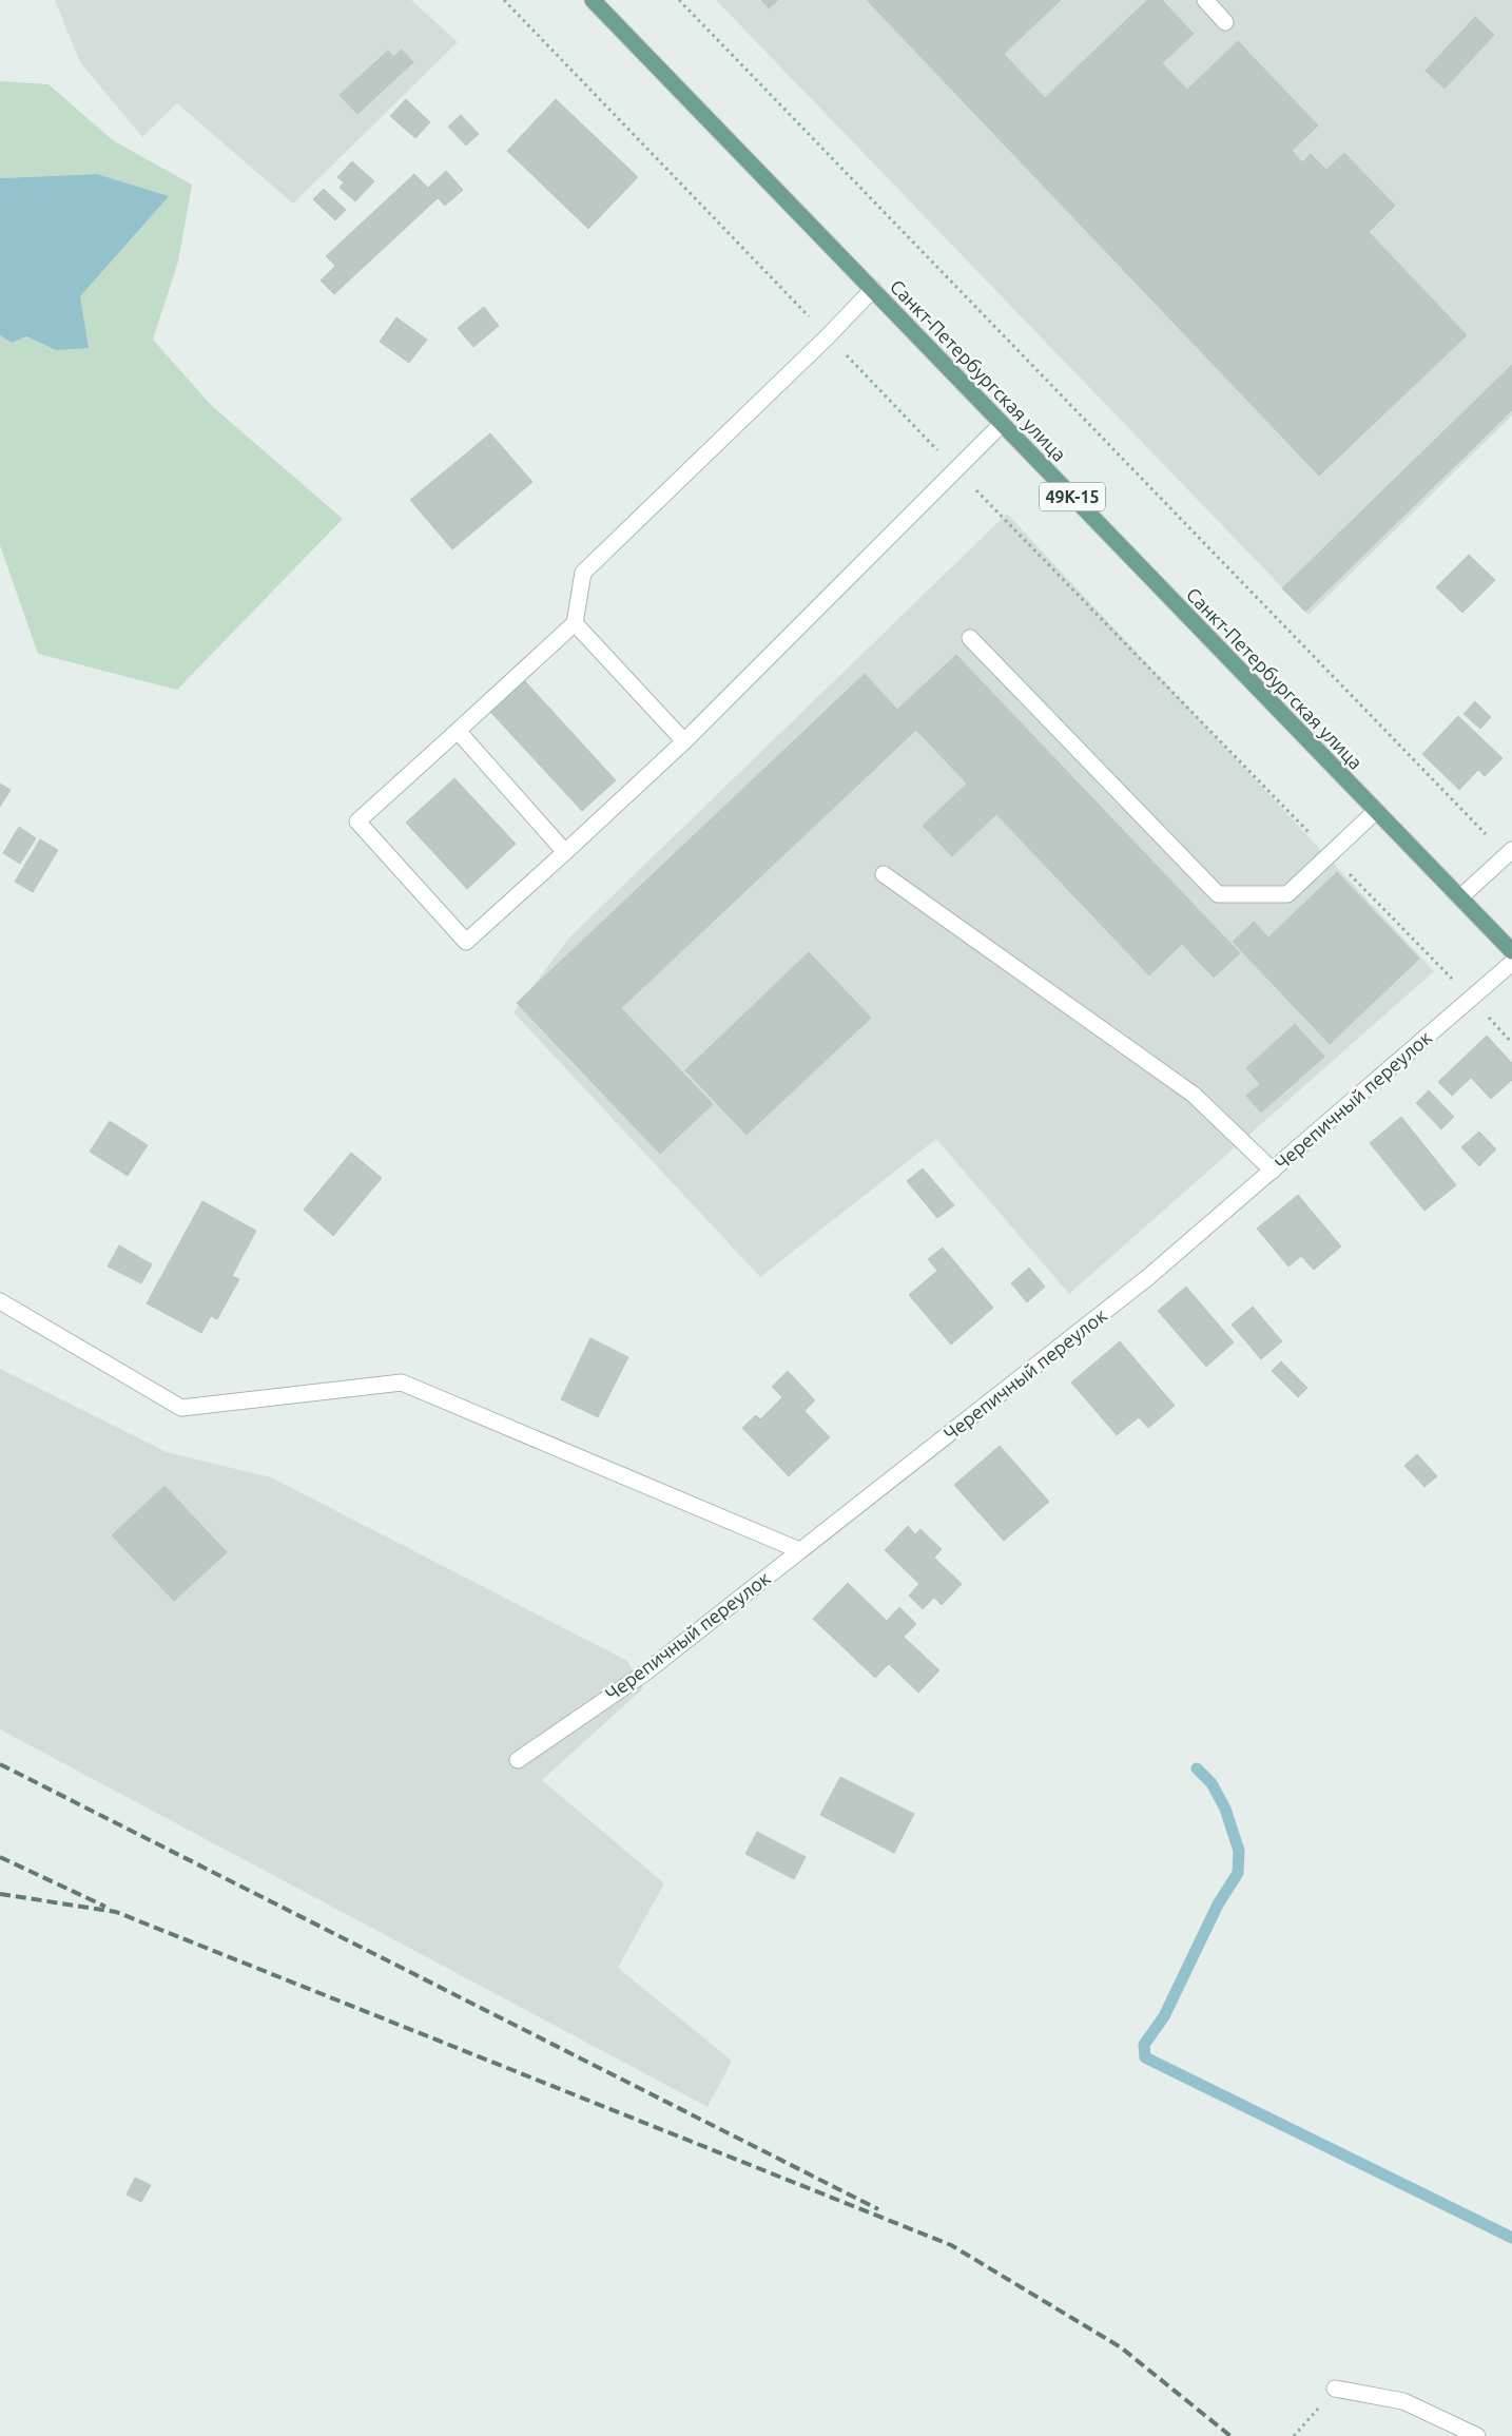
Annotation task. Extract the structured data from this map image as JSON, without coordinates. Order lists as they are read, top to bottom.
{
  "streets": {
    "main road": ["Санкт-Петербургская улица", "49К-15"],
    "street": ["Черепичный переулок"]
  }
}
